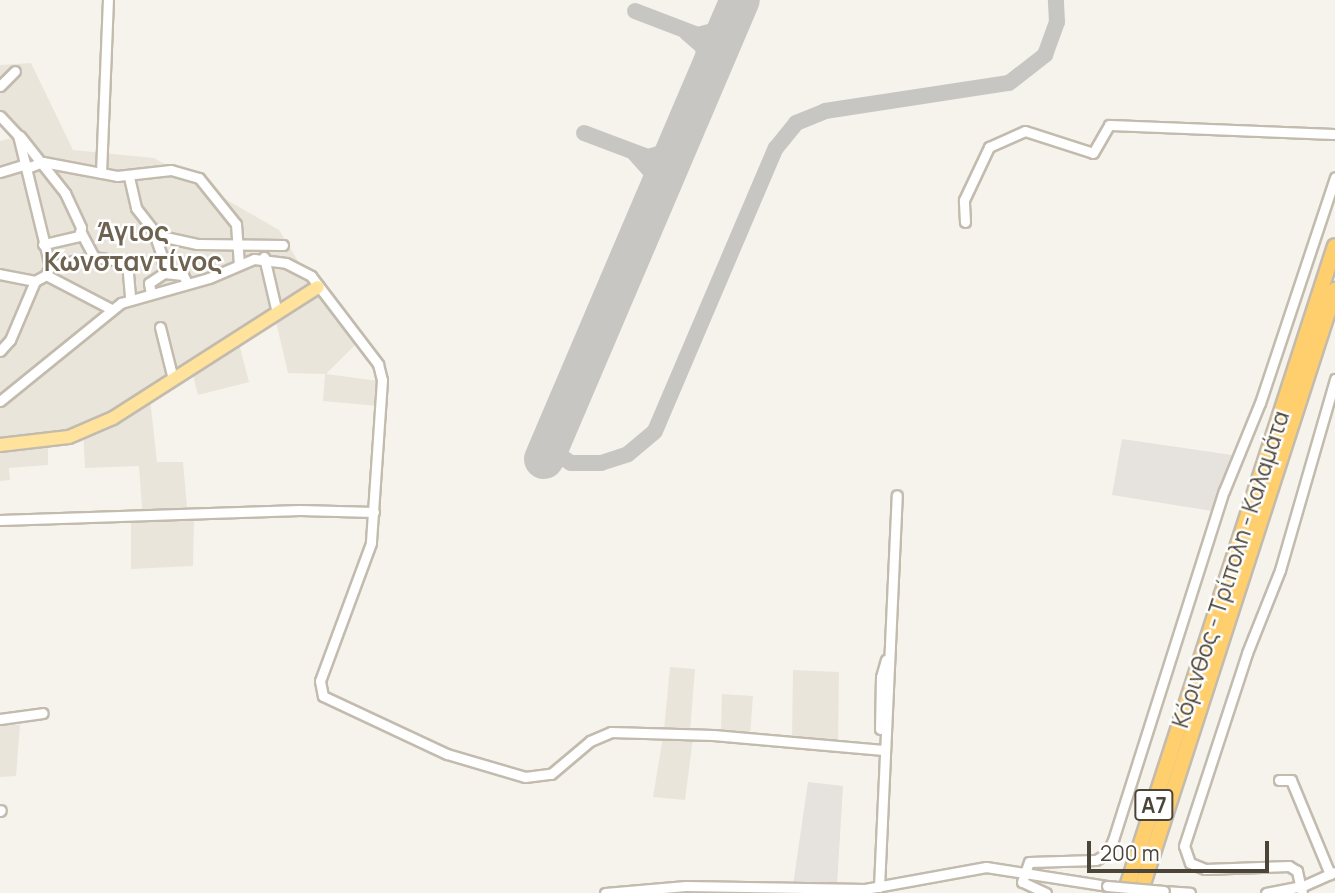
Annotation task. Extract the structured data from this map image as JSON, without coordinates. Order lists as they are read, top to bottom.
{
  "streets": {
    "highway": ["Κόρινθος - Τρίπολη - Καλαμάτα", "Α7"]
  },
  "districts": ["Άγιος Κωνσταντίνος"],
  "scale_bar": "200 m"
}
